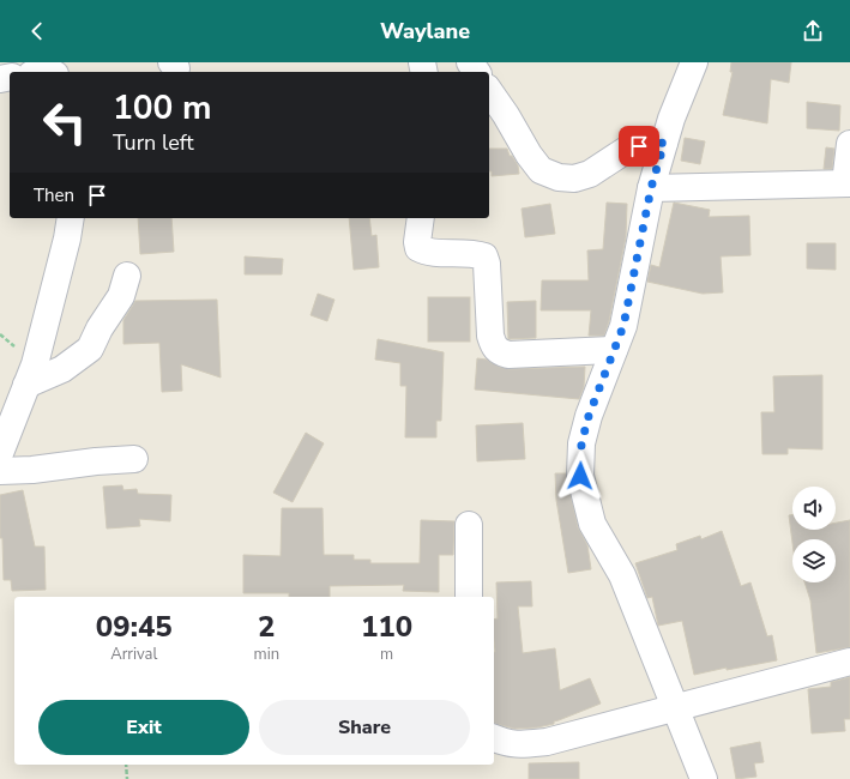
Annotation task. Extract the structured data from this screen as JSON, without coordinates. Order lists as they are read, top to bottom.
{
  "page": {
    "header": "Waylane",
    "turn": ["100 m", "Turn left"],
    "then": "Then",
    "eta": [
      "09:45",
      "Arrival",
      "2",
      "min",
      "110",
      "m"
    ],
    "buttons": ["Exit", "Share"]
  }
}
